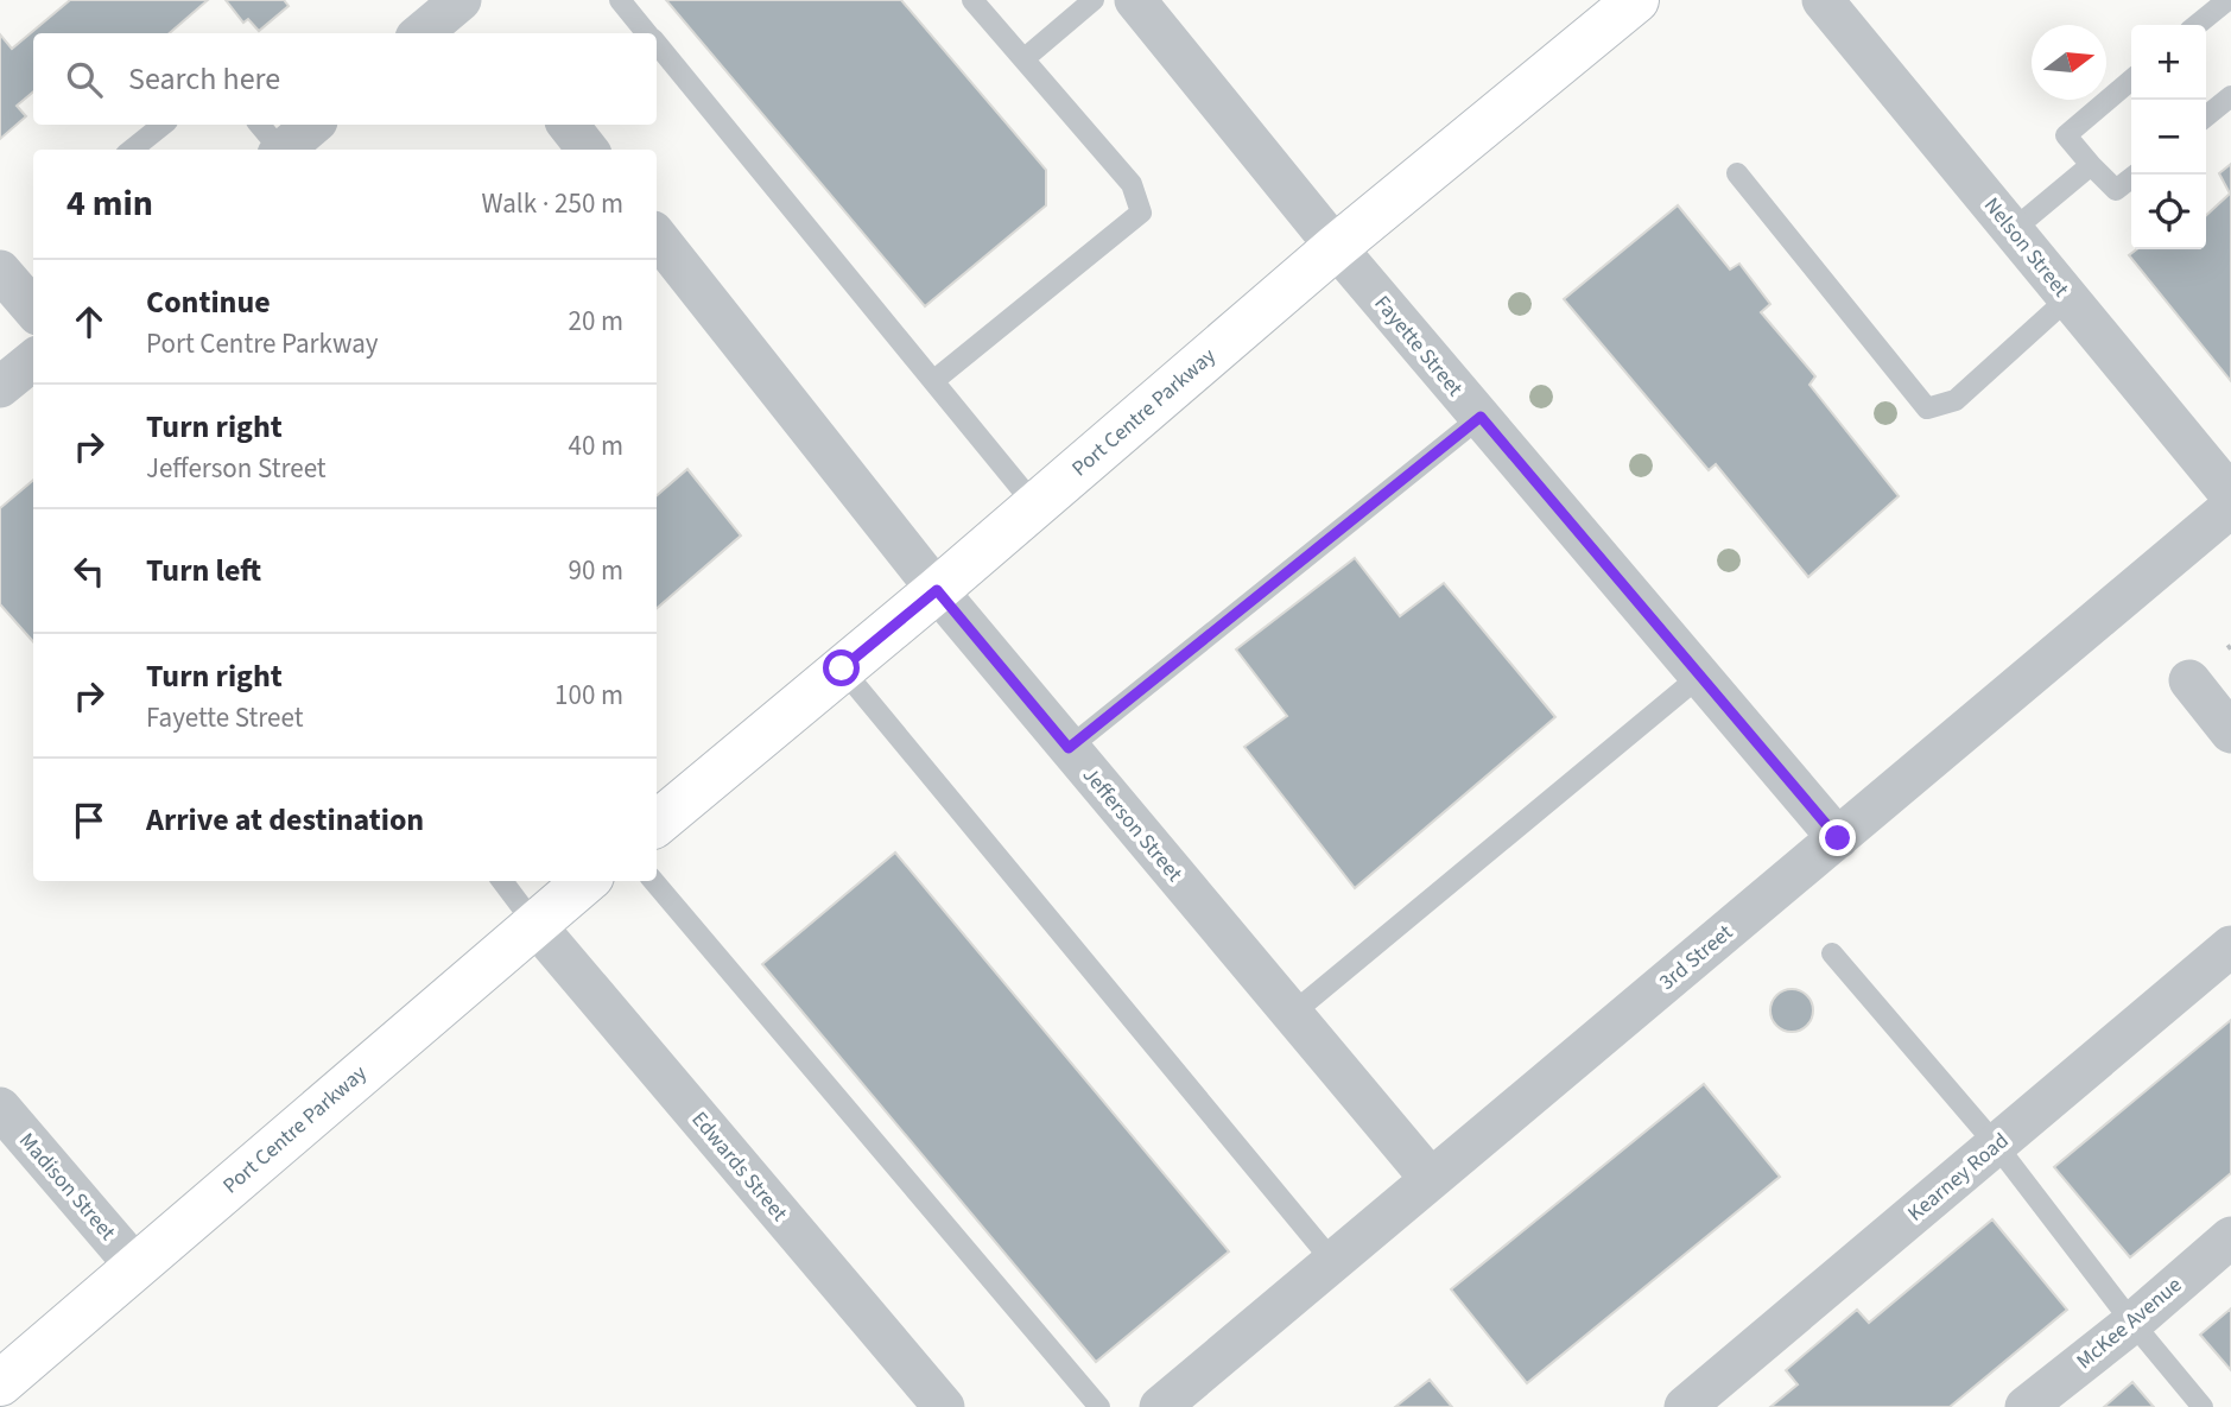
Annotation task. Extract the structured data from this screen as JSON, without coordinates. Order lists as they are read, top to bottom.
{
  "streets": {
    "main road": ["Port Centre Parkway"],
    "street": [
      "Nelson Street",
      "Fayette Street",
      "Jefferson Street",
      "3rd Street",
      "Edwards Street",
      "Kearney Road",
      "Madison Street",
      "McKee Avenue"
    ]
  },
  "crossings": [
    ["Fayette Street", "Port Centre Parkway"],
    ["Fayette Street", "3rd Street"],
    ["Port Centre Parkway", "Jefferson Street"],
    ["Port Centre Parkway", "Edwards Street"],
    ["Port Centre Parkway", "Madison Street"],
    ["Jefferson Street", "3rd Street"]
  ],
  "north": "right",
  "page": {
    "map_buttons": ["+", "−"],
    "search": "Search here",
    "heading": ["4 min", "Walk · 250 m"],
    "list": [
      ["Continue", "Port Centre Parkway", "20 m"],
      ["Turn right", "Jefferson Street", "40 m"],
      ["Turn left", "90 m"],
      ["Turn right", "Fayette Street", "100 m"],
      "Arrive at destination"
    ]
  }
}
